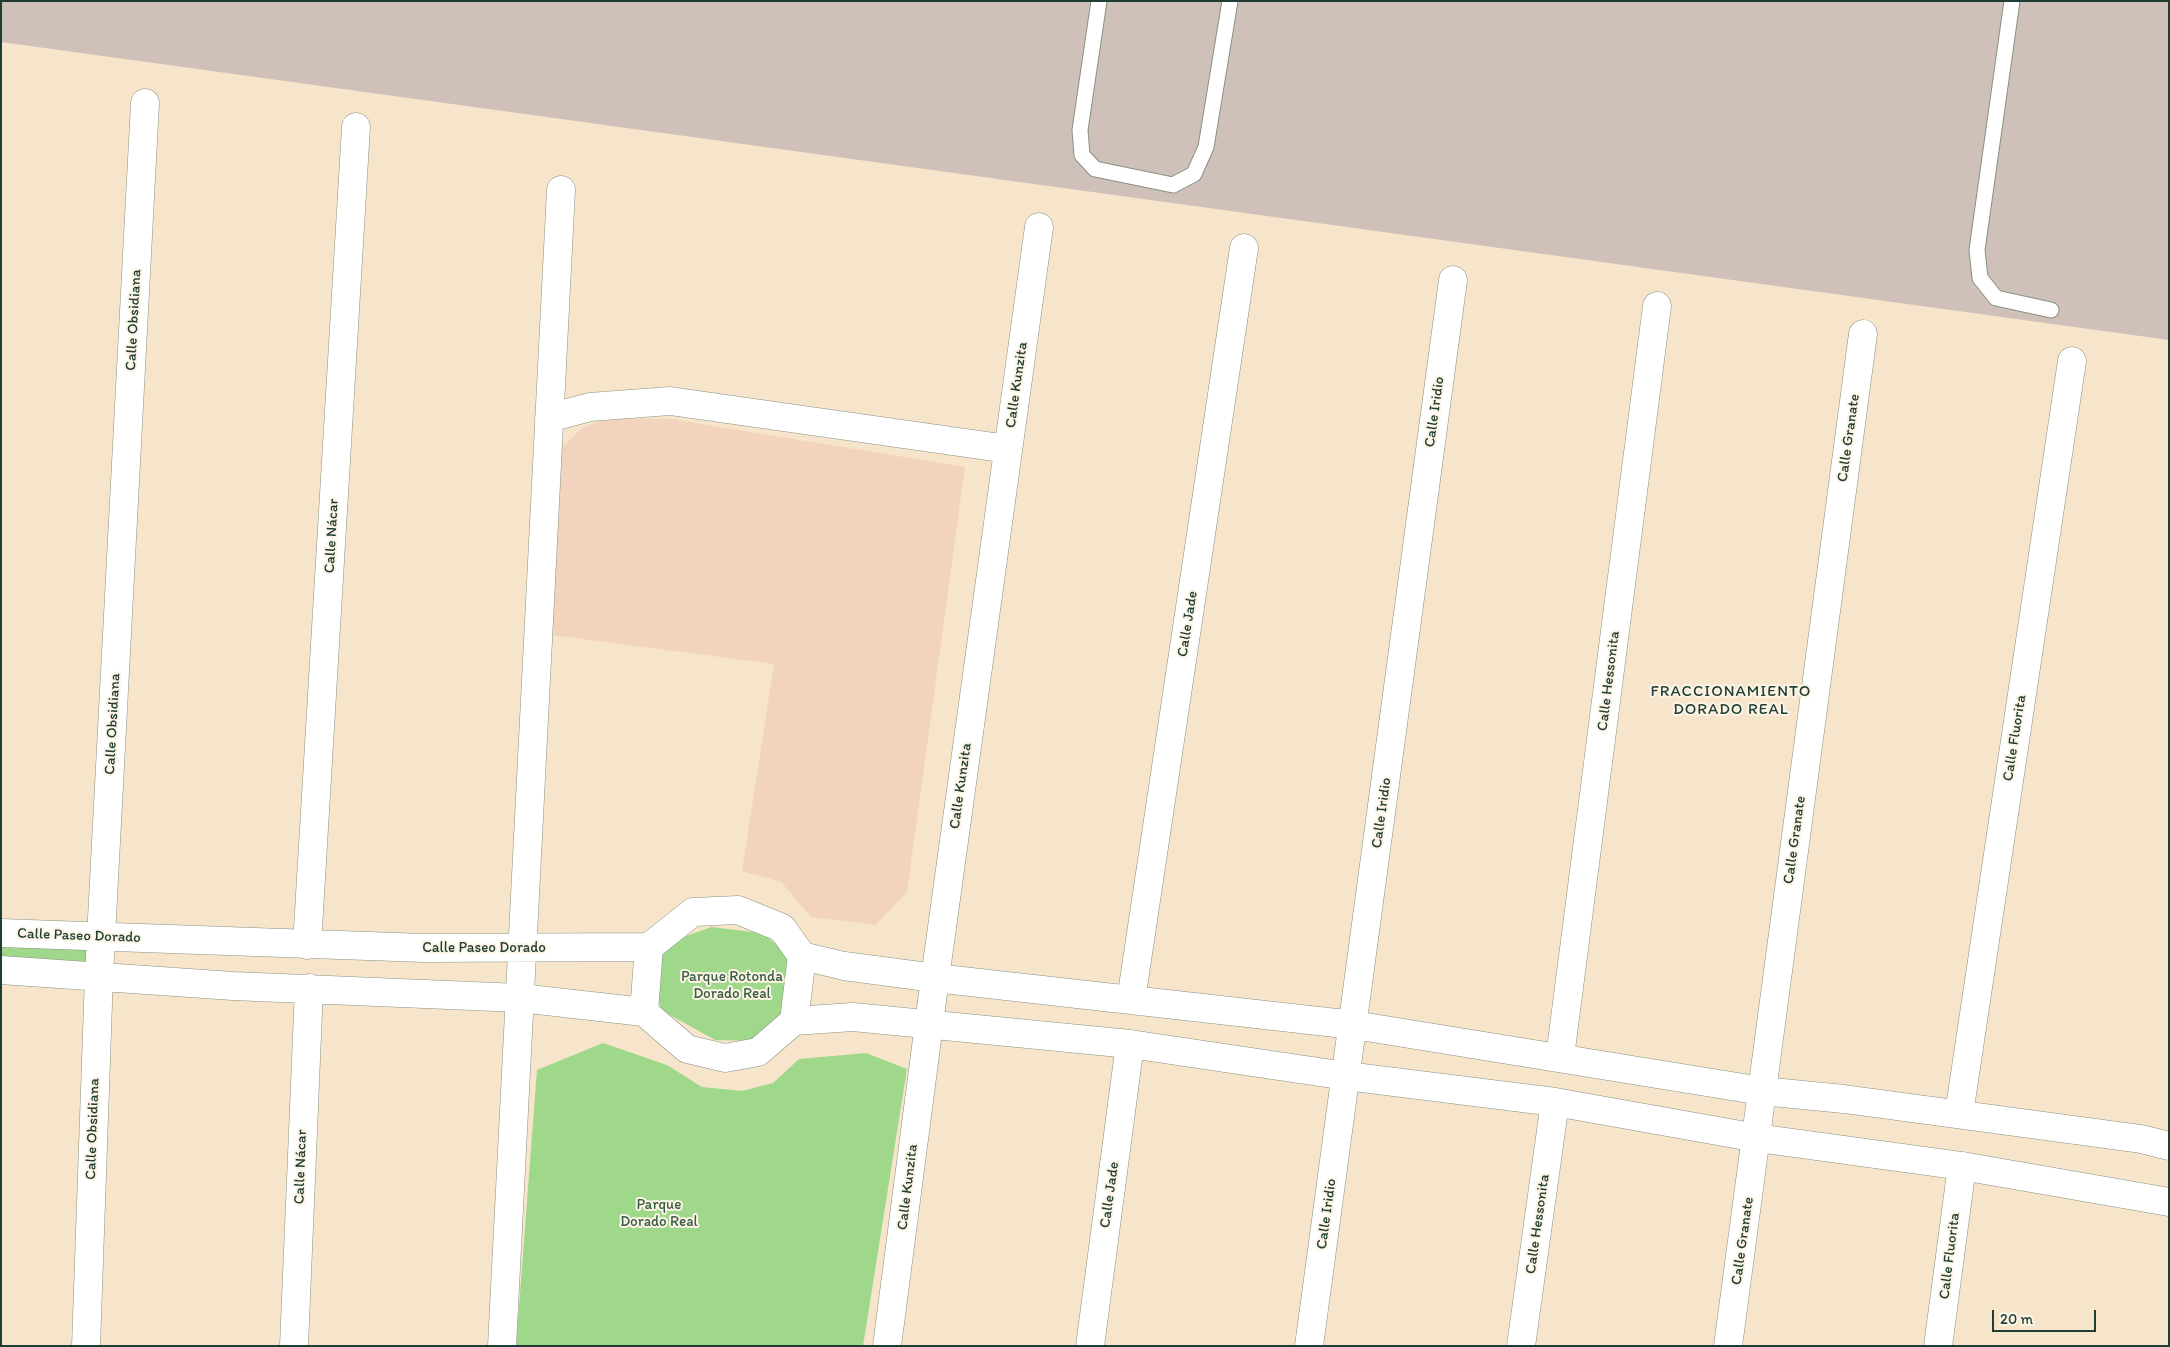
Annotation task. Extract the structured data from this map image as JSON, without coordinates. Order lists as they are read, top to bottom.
{
  "streets": {
    "street": [
      "Calle Obsidiana",
      "Calle Kunzita",
      "Calle Iridio",
      "Calle Granate",
      "Calle Nácar",
      "Calle Jade",
      "Calle Hessonita",
      "Calle Fluorita",
      "Calle Paseo Dorado"
    ]
  },
  "crossings": [
    ["Calle Obsidiana", "Calle Paseo Dorado"],
    ["Calle Nácar", "Calle Paseo Dorado"]
  ],
  "districts": ["FRACCIONAMIENTO DORADO REAL"],
  "parks": ["Parque Rotonda Dorado Real", "Parque Dorado Real"],
  "scale_bar": "20 m"
}
